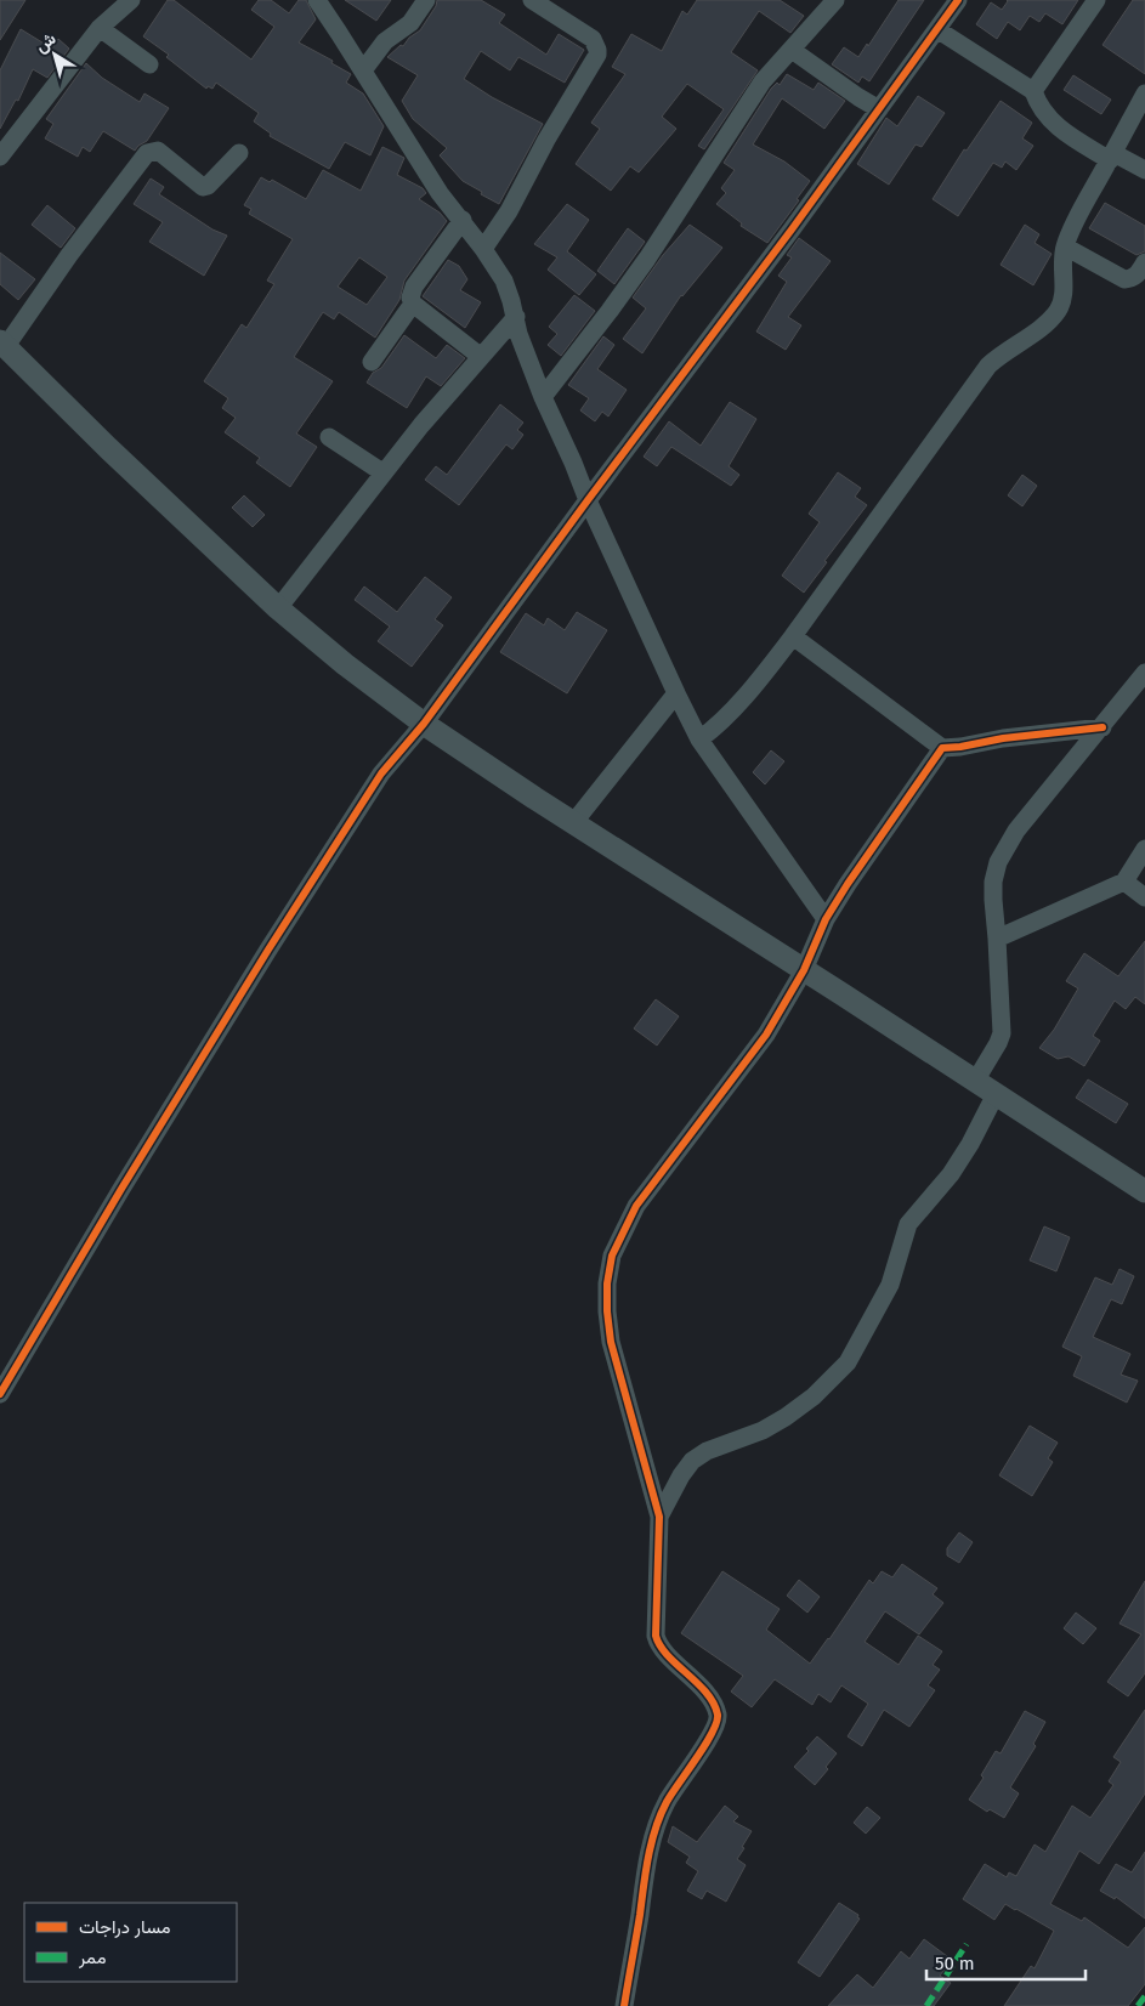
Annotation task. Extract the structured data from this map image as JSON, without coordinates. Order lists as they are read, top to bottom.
{
  "legend": ["مسار دراجات", "ممر"],
  "scale_bar": "50 m",
  "north": "top left"
}
